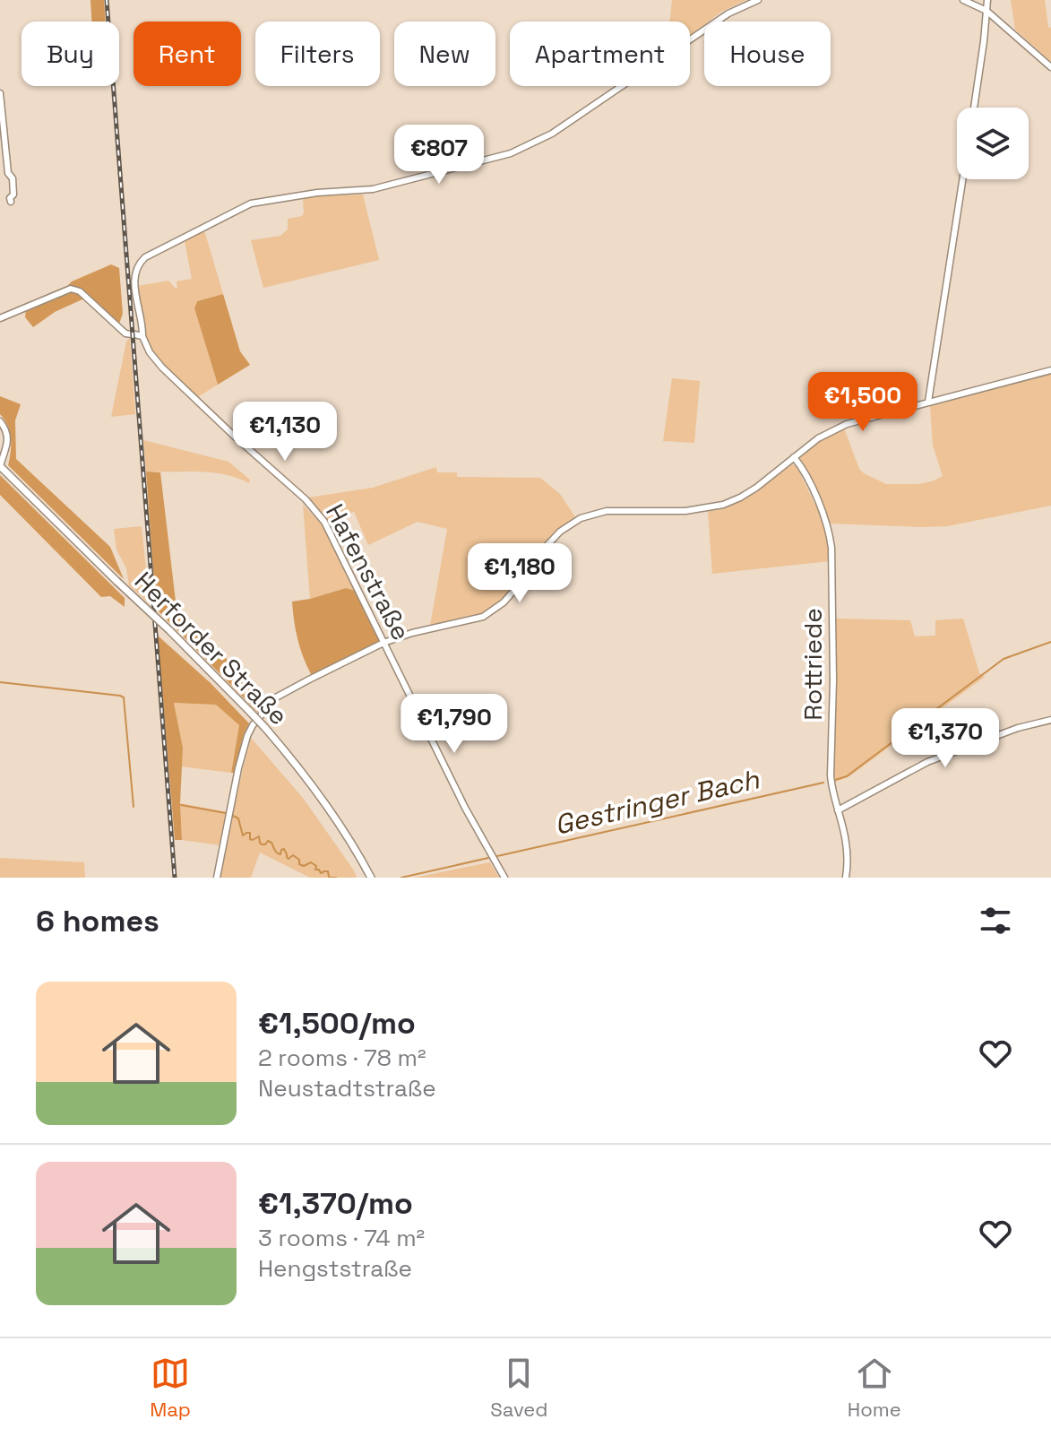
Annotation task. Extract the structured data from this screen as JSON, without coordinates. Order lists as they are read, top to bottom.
{
  "streets": {
    "main road": ["Herforder Straße"],
    "street": ["Hafenstraße", "Rottriede"]
  },
  "water": ["Gestringer Bach"],
  "page": {
    "chip": [
      "Buy",
      "Rent",
      "Filters",
      "New",
      "Apartment",
      "House"
    ],
    "price": [
      "€807",
      "€1,500",
      "€1,130",
      "€1,180",
      "€1,790",
      "€1,370"
    ],
    "heading": "6 homes",
    "list": [
      {
        "name": "€1,500/mo",
        "note": "2 rooms · 78 m² · Neustadtstraße"
      },
      {
        "name": "€1,370/mo",
        "note": "3 rooms · 74 m² · Hengststraße"
      }
    ],
    "tabs": ["Map", "Saved", "Home"]
  }
}
